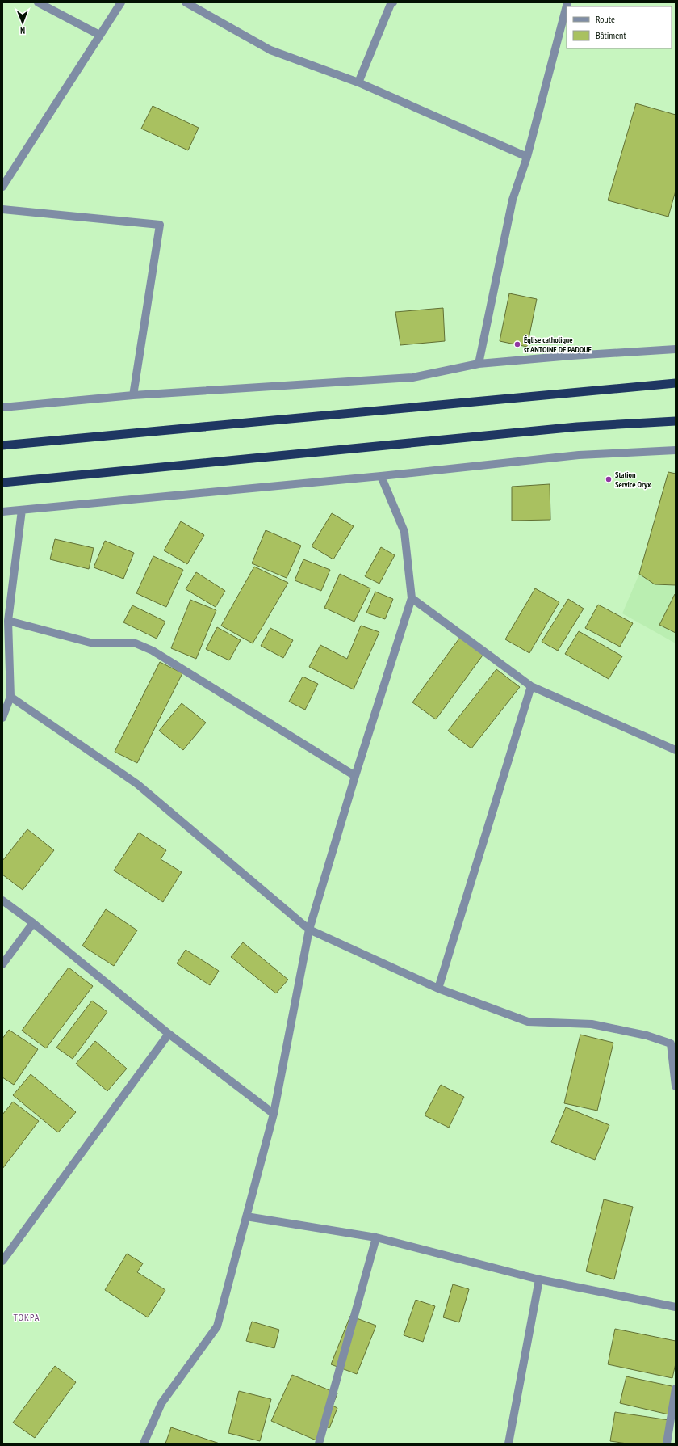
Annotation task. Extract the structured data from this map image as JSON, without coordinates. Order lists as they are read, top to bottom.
{
  "districts": ["TOKPA"],
  "places": ["Église catholique st ANTOINE DE PADOUE", "Station Service Oryx"],
  "legend": ["Route", "Bâtiment"],
  "north": "bottom"
}
